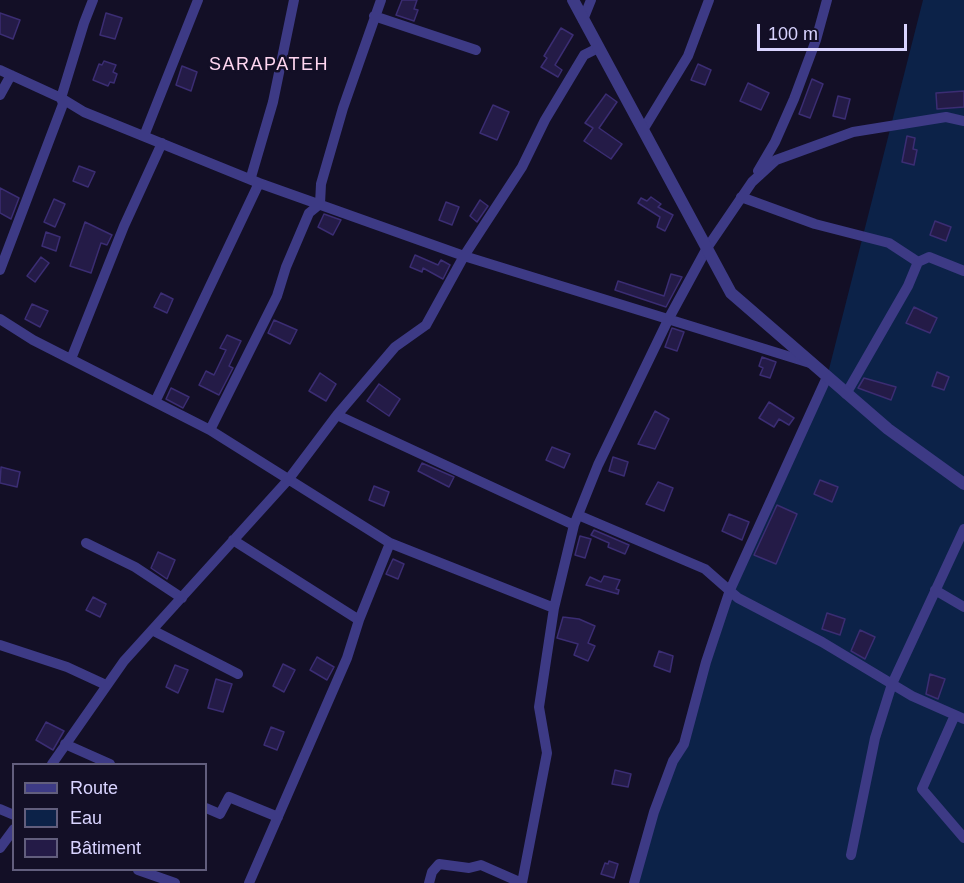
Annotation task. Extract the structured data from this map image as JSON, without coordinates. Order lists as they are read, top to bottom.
{
  "districts": ["SARAPATEH"],
  "legend": ["Route", "Eau", "Bâtiment"],
  "scale_bar": "100 m"
}
